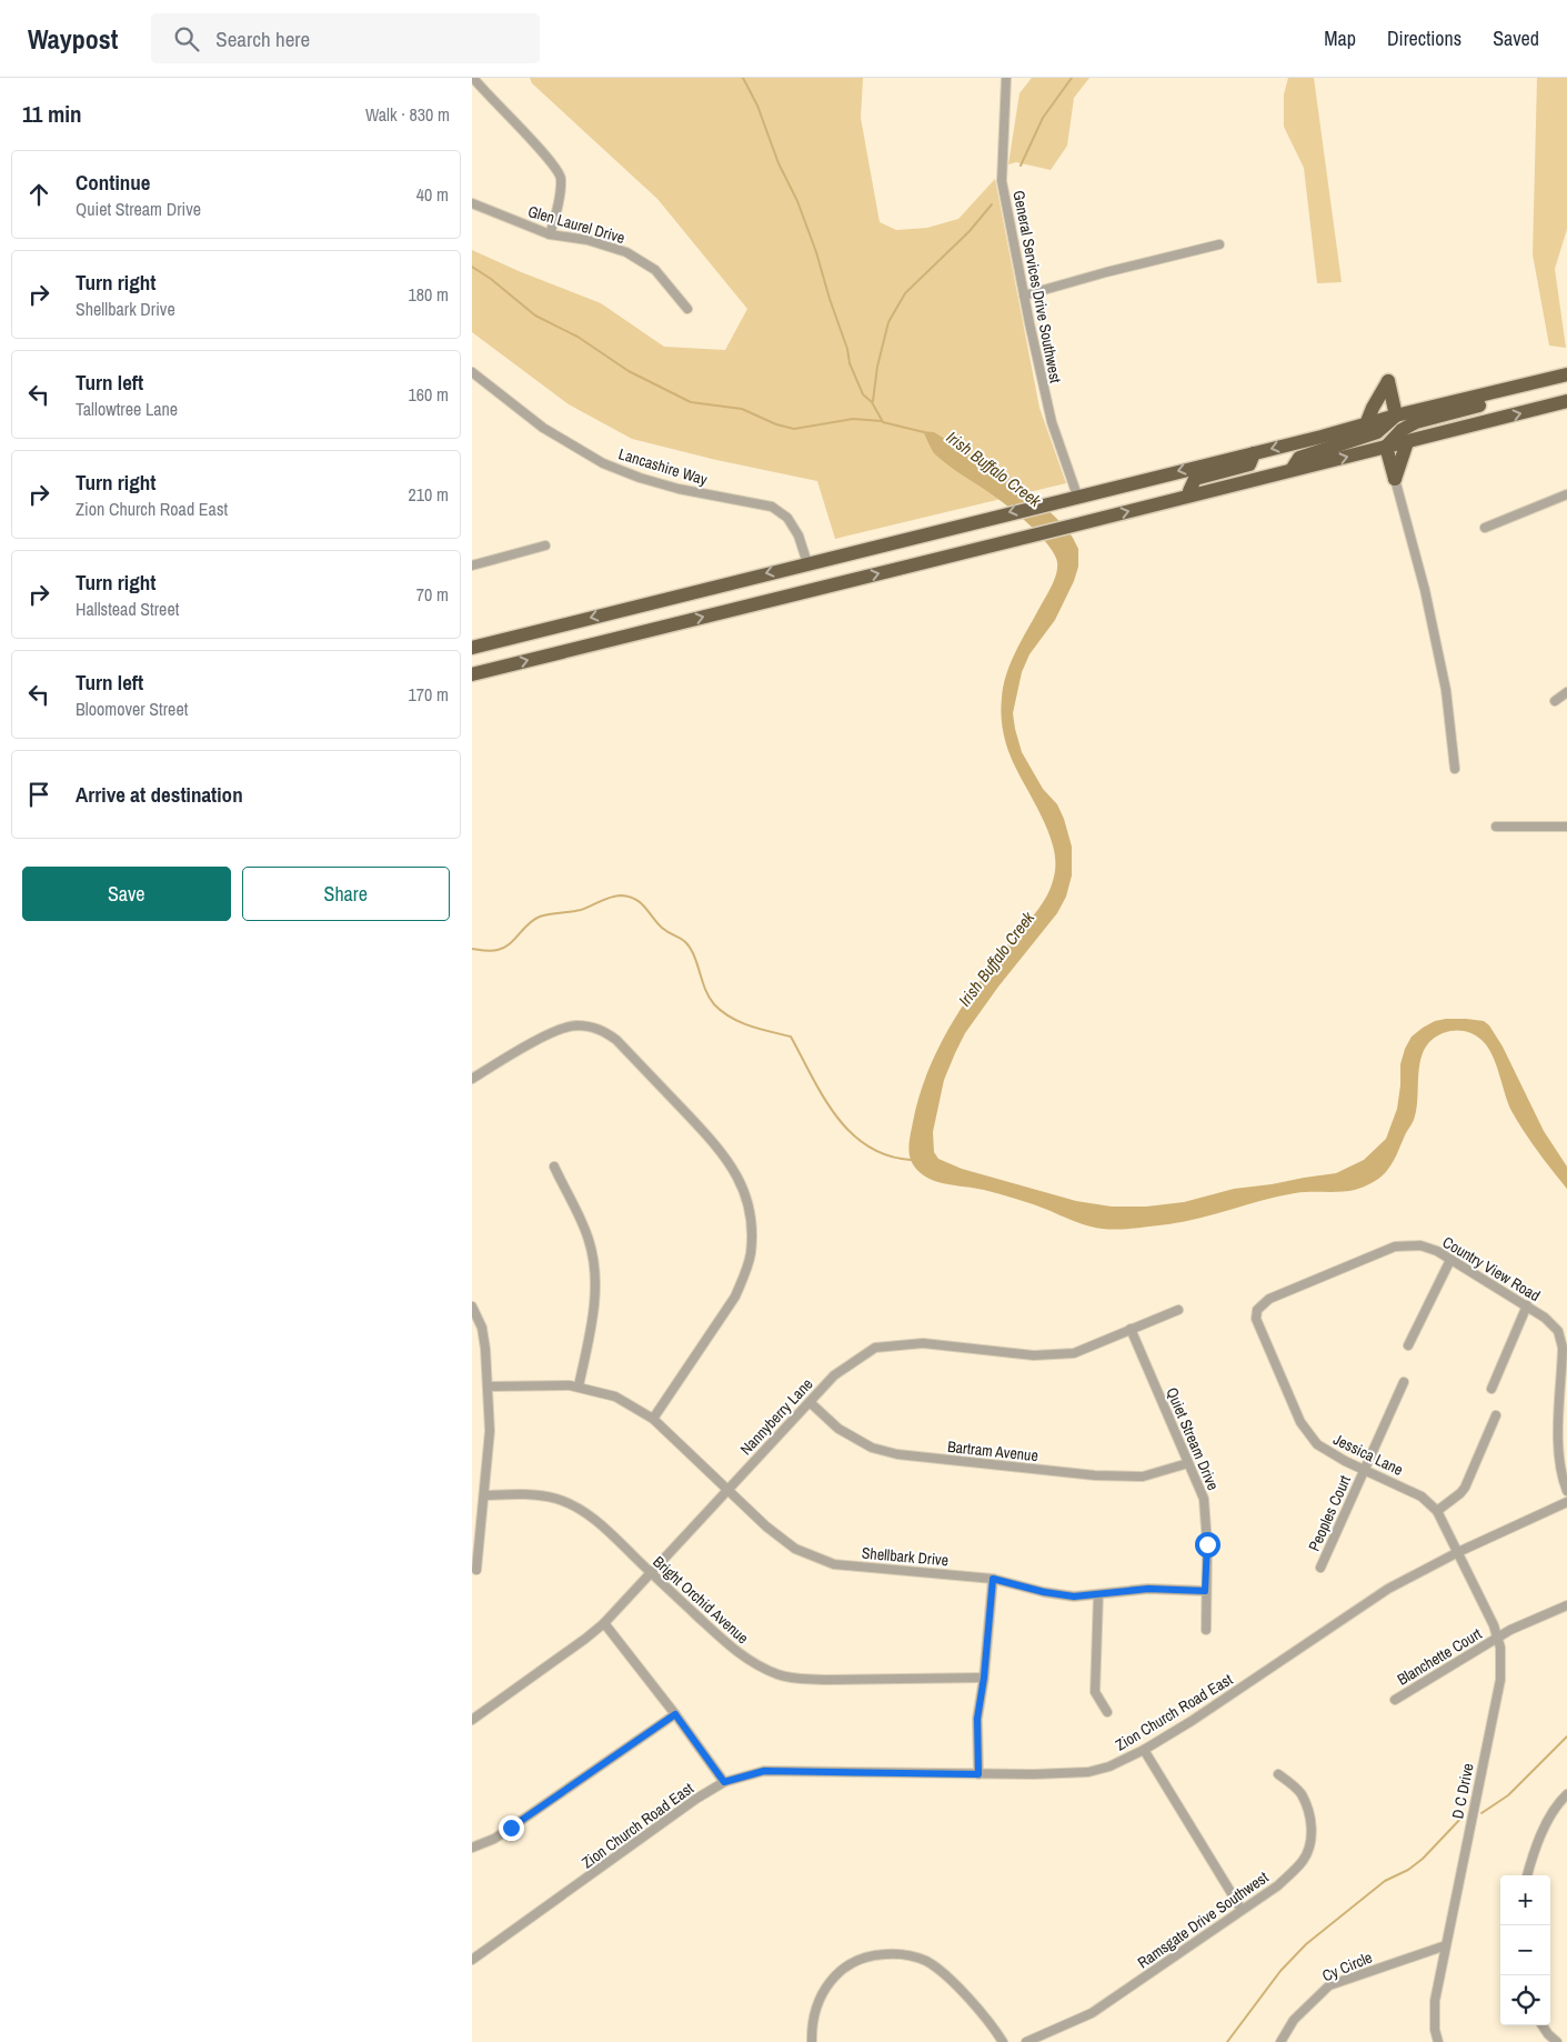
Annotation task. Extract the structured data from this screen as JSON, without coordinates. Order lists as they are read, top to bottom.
{
  "streets": {
    "street": [
      "Glen Laurel Drive",
      "General Services Drive Southwest",
      "Lancashire Way",
      "Country View Road",
      "Nannyberry Lane",
      "Quiet Stream Drive",
      "Bartram Avenue",
      "Jessica Lane",
      "Peoples Court",
      "Shellbark Drive",
      "Bright Orchid Avenue",
      "Blanchette Court",
      "Zion Church Road East",
      "D C Drive",
      "Ramsgate Drive Southwest",
      "Cy Circle"
    ]
  },
  "crossings": [
    ["Country View Road", "Jessica Lane"],
    ["Nannyberry Lane", "Quiet Stream Drive"],
    ["Nannyberry Lane", "Bartram Avenue"],
    ["Nannyberry Lane", "Shellbark Drive"],
    ["Nannyberry Lane", "Bright Orchid Avenue"],
    ["Quiet Stream Drive", "Bartram Avenue"],
    ["Quiet Stream Drive", "Shellbark Drive"],
    ["Jessica Lane", "Peoples Court"],
    ["Jessica Lane", "Zion Church Road East"],
    ["Jessica Lane", "D C Drive"],
    ["Blanchette Court", "D C Drive"],
    ["Zion Church Road East", "D C Drive"],
    ["D C Drive", "Cy Circle"]
  ],
  "water": ["Irish Buffalo Creek"],
  "page": {
    "header": "Waypost",
    "search": "Search here",
    "nav": ["Map", "Directions", "Saved"],
    "heading": ["11 min", "Walk · 830 m"],
    "list": [
      ["Continue", "Quiet Stream Drive", "40 m"],
      ["Turn right", "Shellbark Drive", "180 m"],
      ["Turn left", "Tallowtree Lane", "160 m"],
      ["Turn right", "Zion Church Road East", "210 m"],
      ["Turn right", "Hallstead Street", "70 m"],
      ["Turn left", "Bloomover Street", "170 m"],
      "Arrive at destination"
    ],
    "buttons": ["Save", "Share"],
    "map_buttons": ["+", "−"]
  }
}
